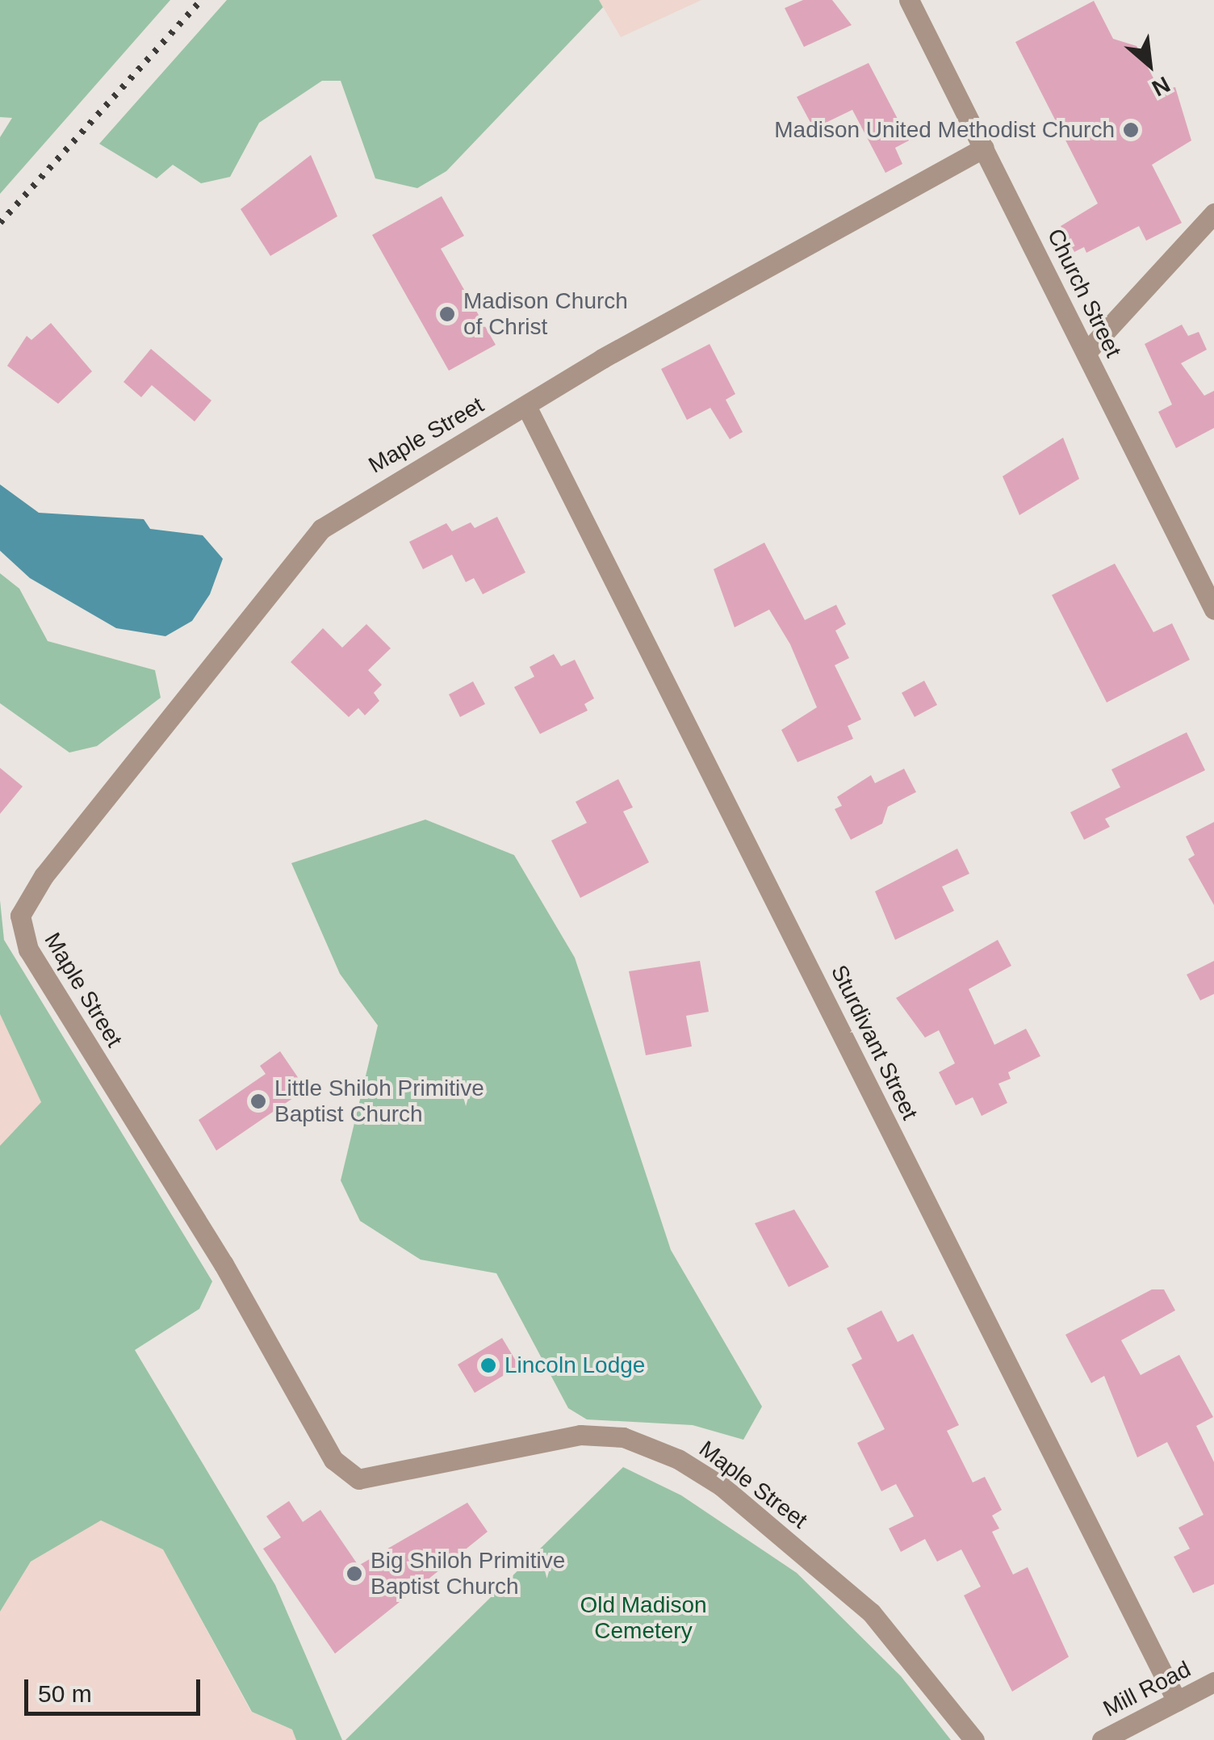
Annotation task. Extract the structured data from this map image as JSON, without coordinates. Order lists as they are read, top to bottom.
{
  "streets": {
    "street": [
      "Church Street",
      "Maple Street",
      "Sturdivant Street",
      "Mill Road"
    ]
  },
  "crossings": [
    ["Church Street", "Maple Street"],
    ["Maple Street", "Sturdivant Street"],
    ["Sturdivant Street", "Mill Road"]
  ],
  "parks": ["Old Madison Cemetery"],
  "places": [
    "Madison United Methodist Church",
    "Madison Church of Christ",
    "Little Shiloh Primitive Baptist Church",
    "Lincoln Lodge",
    "Big Shiloh Primitive Baptist Church"
  ],
  "scale_bar": "50 m",
  "north": "bottom right"
}
